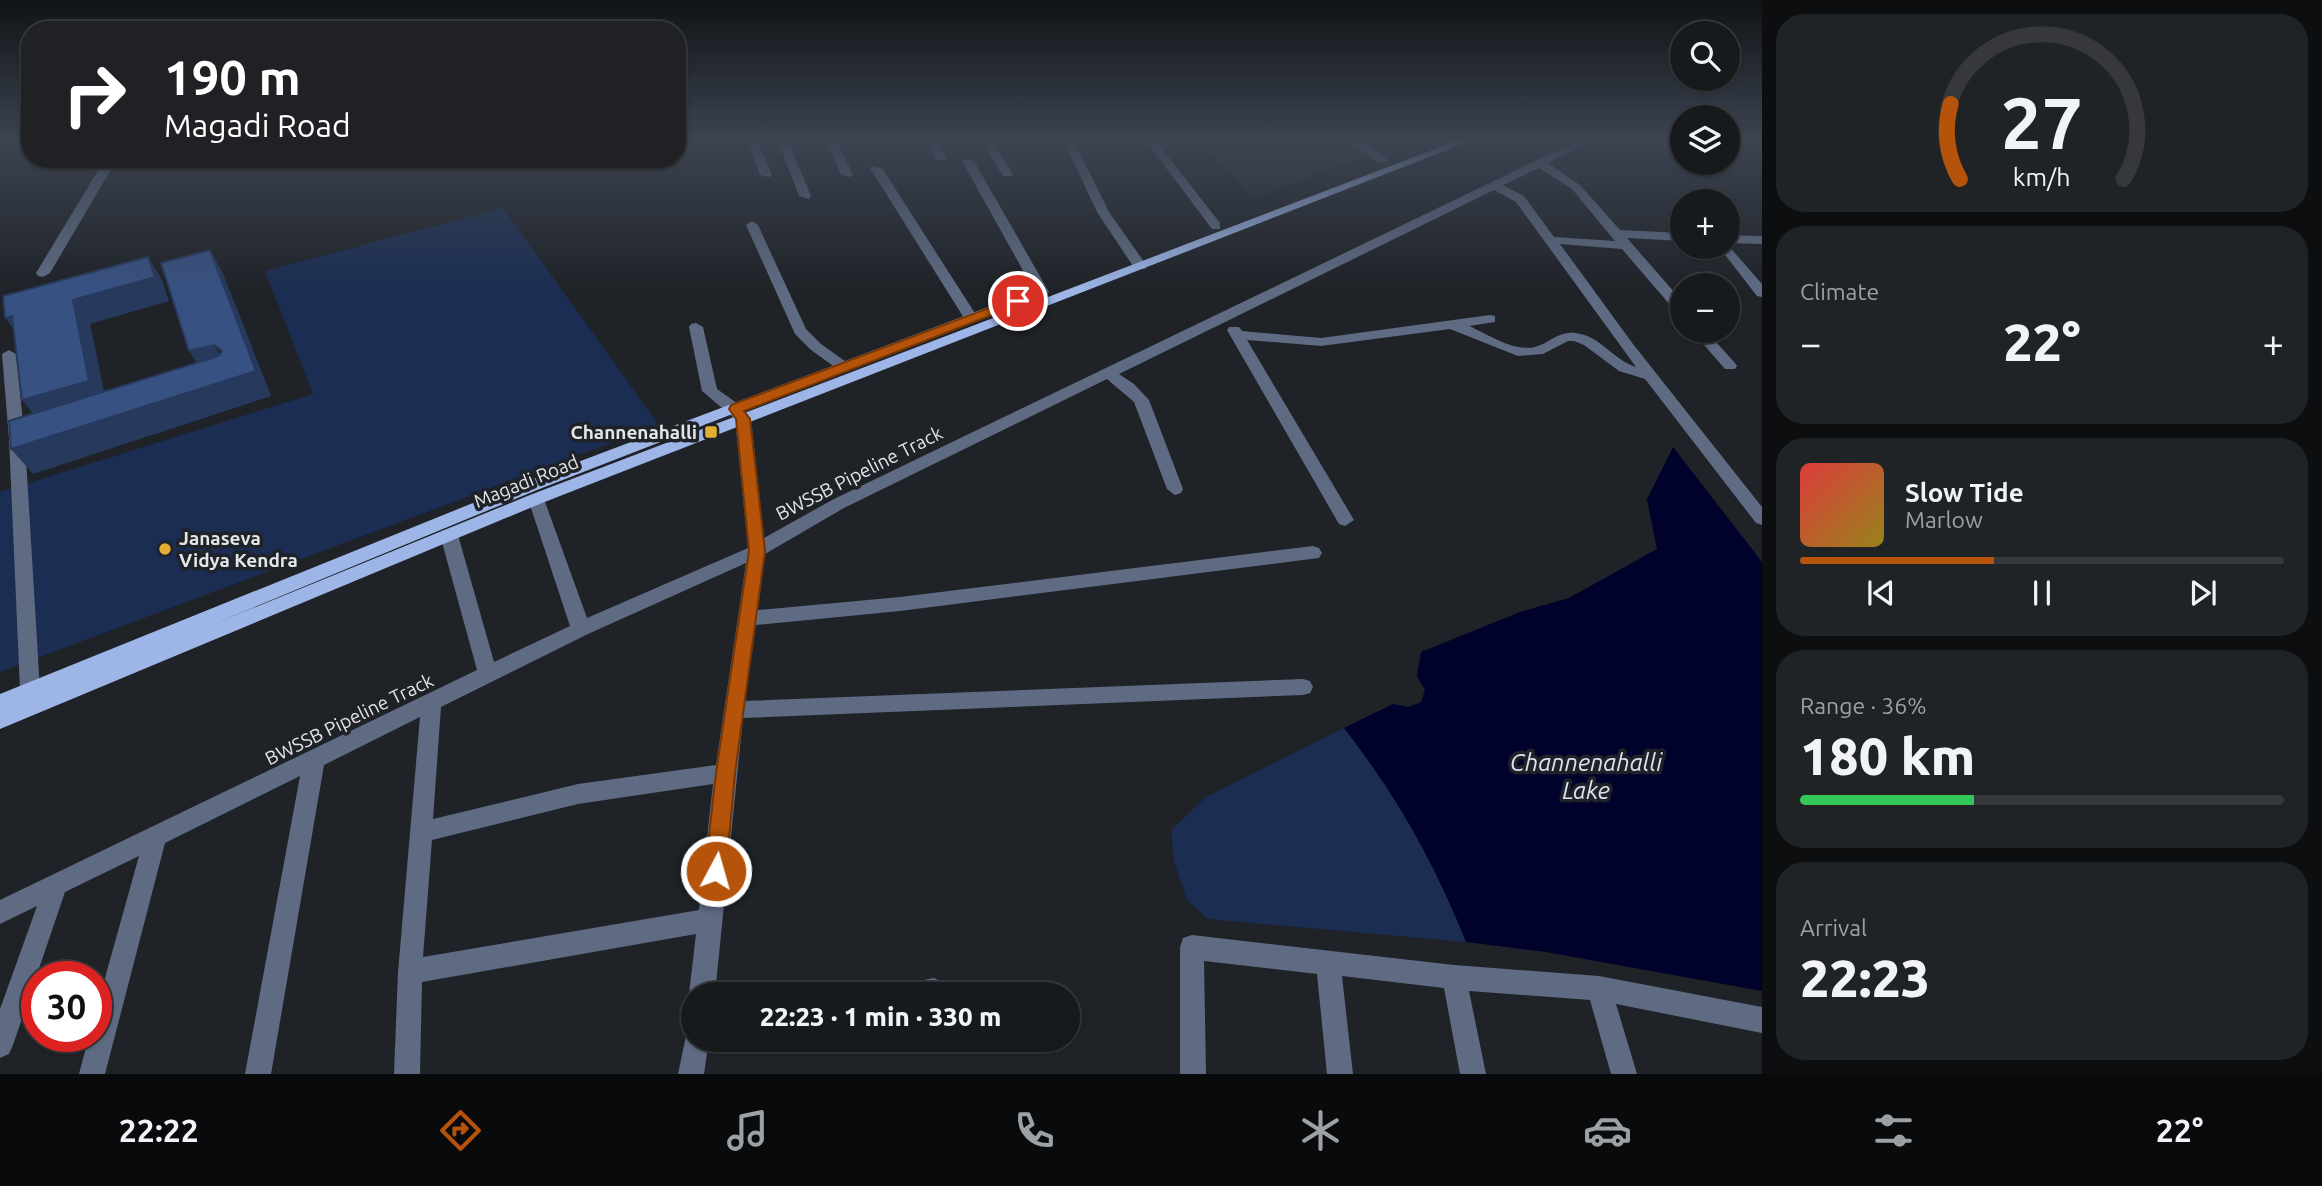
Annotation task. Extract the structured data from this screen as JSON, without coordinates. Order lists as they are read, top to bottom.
{
  "streets": {
    "main road": ["Magadi Road"],
    "street": ["BWSSB Pipeline Track"]
  },
  "water": ["Channenahalli Lake"],
  "places": {
    "transit": ["Channenahalli"],
    "other": ["Janaseva Vidya Kendra"]
  },
  "page": {
    "map_buttons": ["+", "−"],
    "turn": ["190 m", "Magadi Road"],
    "tile": [
      "Climate",
      ["Range · 36%", "180 km"],
      ["Arrival", "22:23"]
    ],
    "heat": ["−", "22°", "+"],
    "song": ["Slow Tide", "Marlow"],
    "limit": "30",
    "trip": "22:23 · 1 min · 330 m",
    "tabs": ["22:22", "22°"],
    "gauge": ["27", "km/h"]
  }
}
